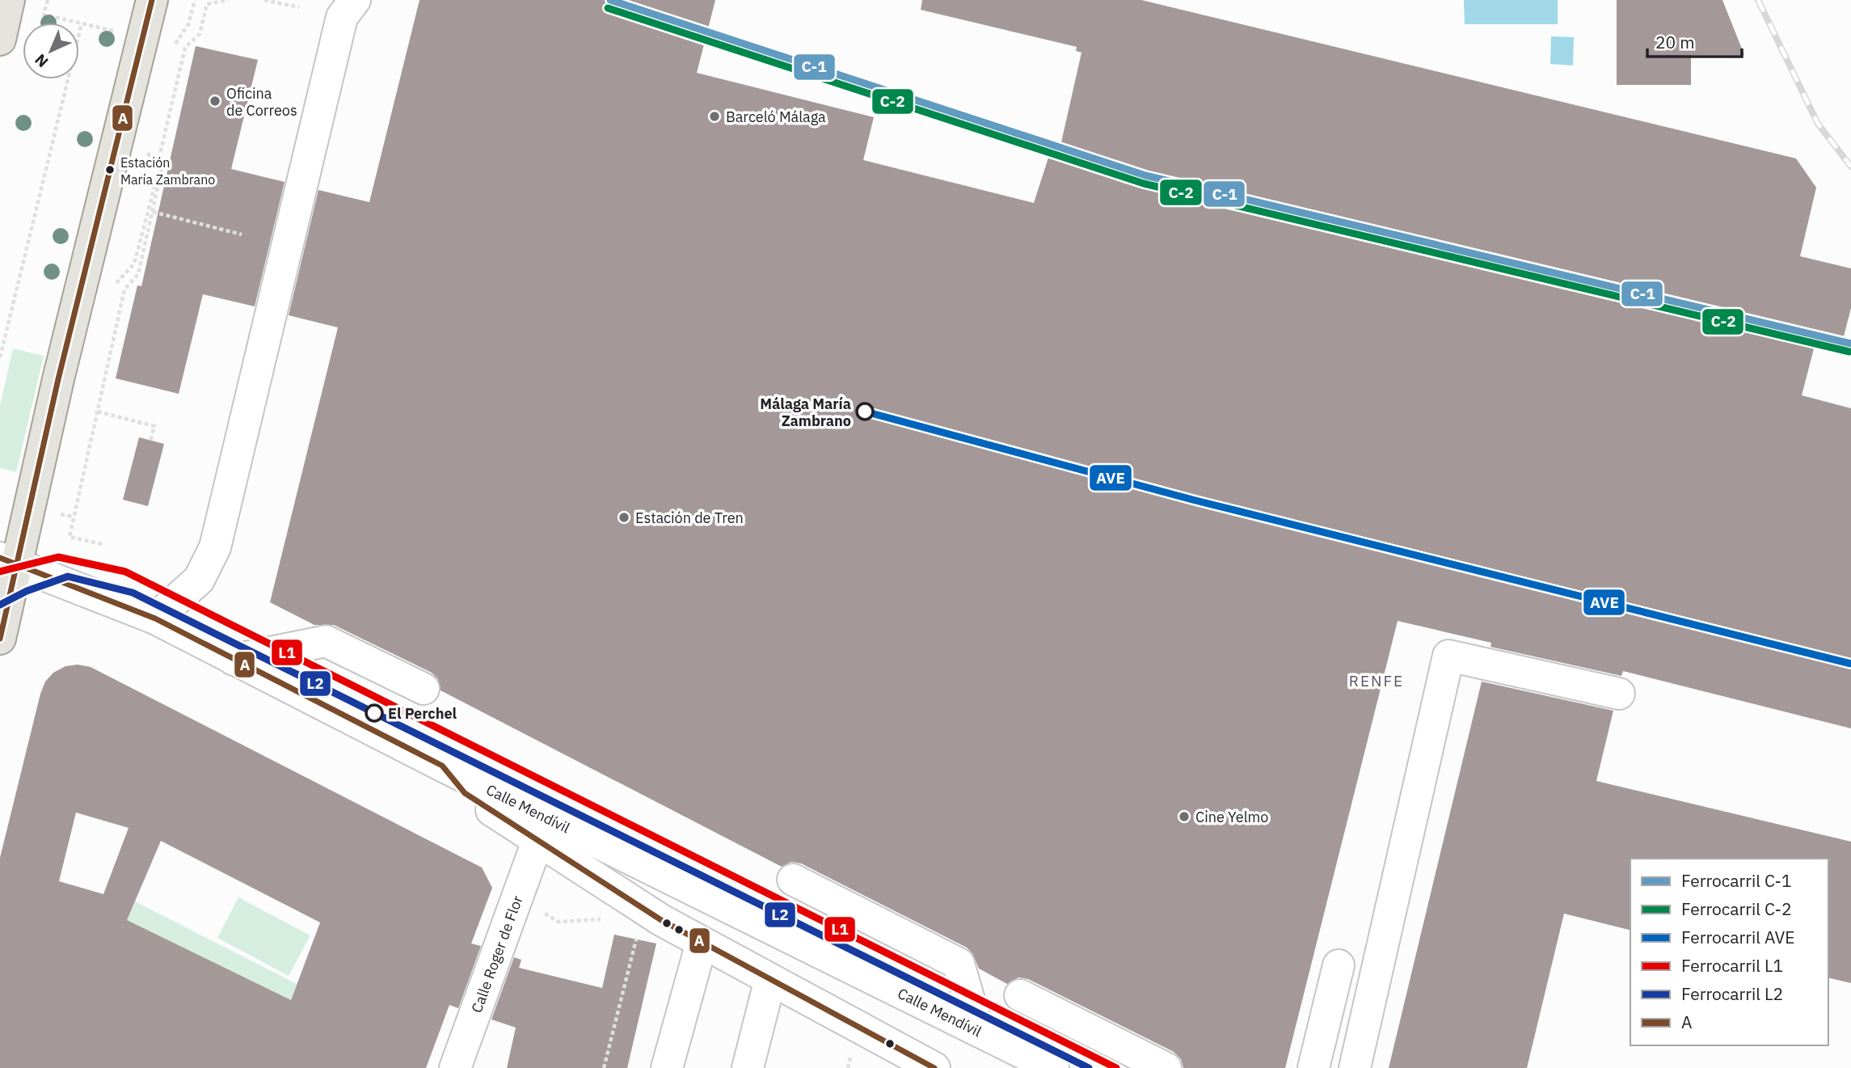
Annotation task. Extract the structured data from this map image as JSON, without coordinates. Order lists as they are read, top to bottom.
{
  "streets": {
    "street": ["Calle Mendívil", "Calle Roger de Flor"]
  },
  "districts": ["RENFE"],
  "places": [
    "Oficina de Correos",
    "Barceló Málaga",
    "Estación María Zambrano",
    "Málaga María Zambrano",
    "Estación de Tren",
    "El Perchel",
    "Cine Yelmo"
  ],
  "lines": [
    "rail line C-1",
    "transit line A",
    "rail line C-2",
    "rail line AVE",
    "rail line L1",
    "rail line L2"
  ],
  "legend": [
    "Ferrocarril C-1",
    "Ferrocarril C-2",
    "Ferrocarril AVE",
    "Ferrocarril L1",
    "Ferrocarril L2",
    "A"
  ],
  "scale_bar": "20 m",
  "north": "bottom left"
}
